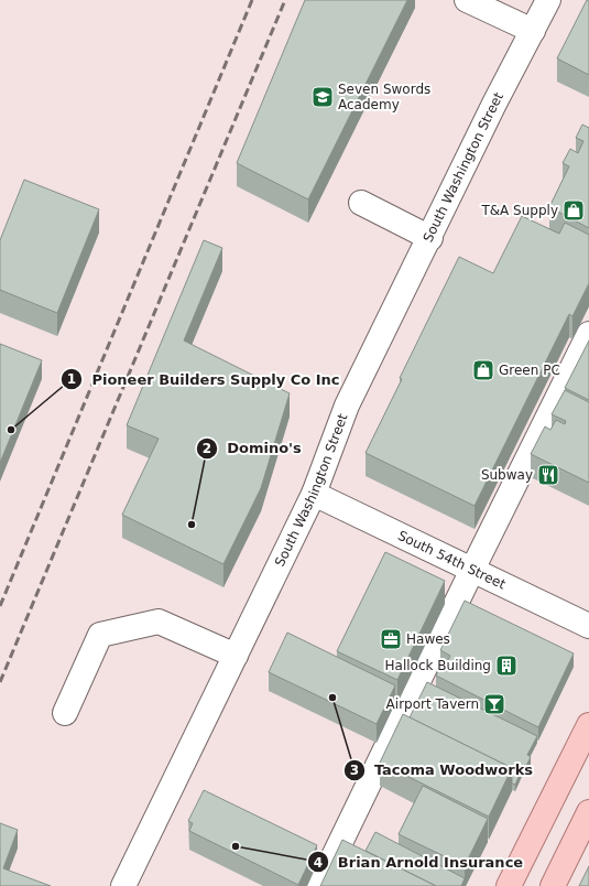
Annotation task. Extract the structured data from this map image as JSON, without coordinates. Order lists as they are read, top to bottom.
{
  "streets": {
    "street": ["South Washington Street", "South 54th Street"]
  },
  "crossings": [
    ["South Washington Street", "South 54th Street"]
  ],
  "places": {
    "school or university": ["Seven Swords Academy"],
    "shop": ["T&A Supply", "Green PC"],
    "other": [
      "Pioneer Builders Supply Co Inc",
      "Domino's",
      "Tacoma Woodworks",
      "Brian Arnold Insurance"
    ],
    "restaurant": ["Subway"],
    "office": ["Hawes"],
    "building": ["Hallock Building"],
    "bar": ["Airport Tavern"]
  }
}
